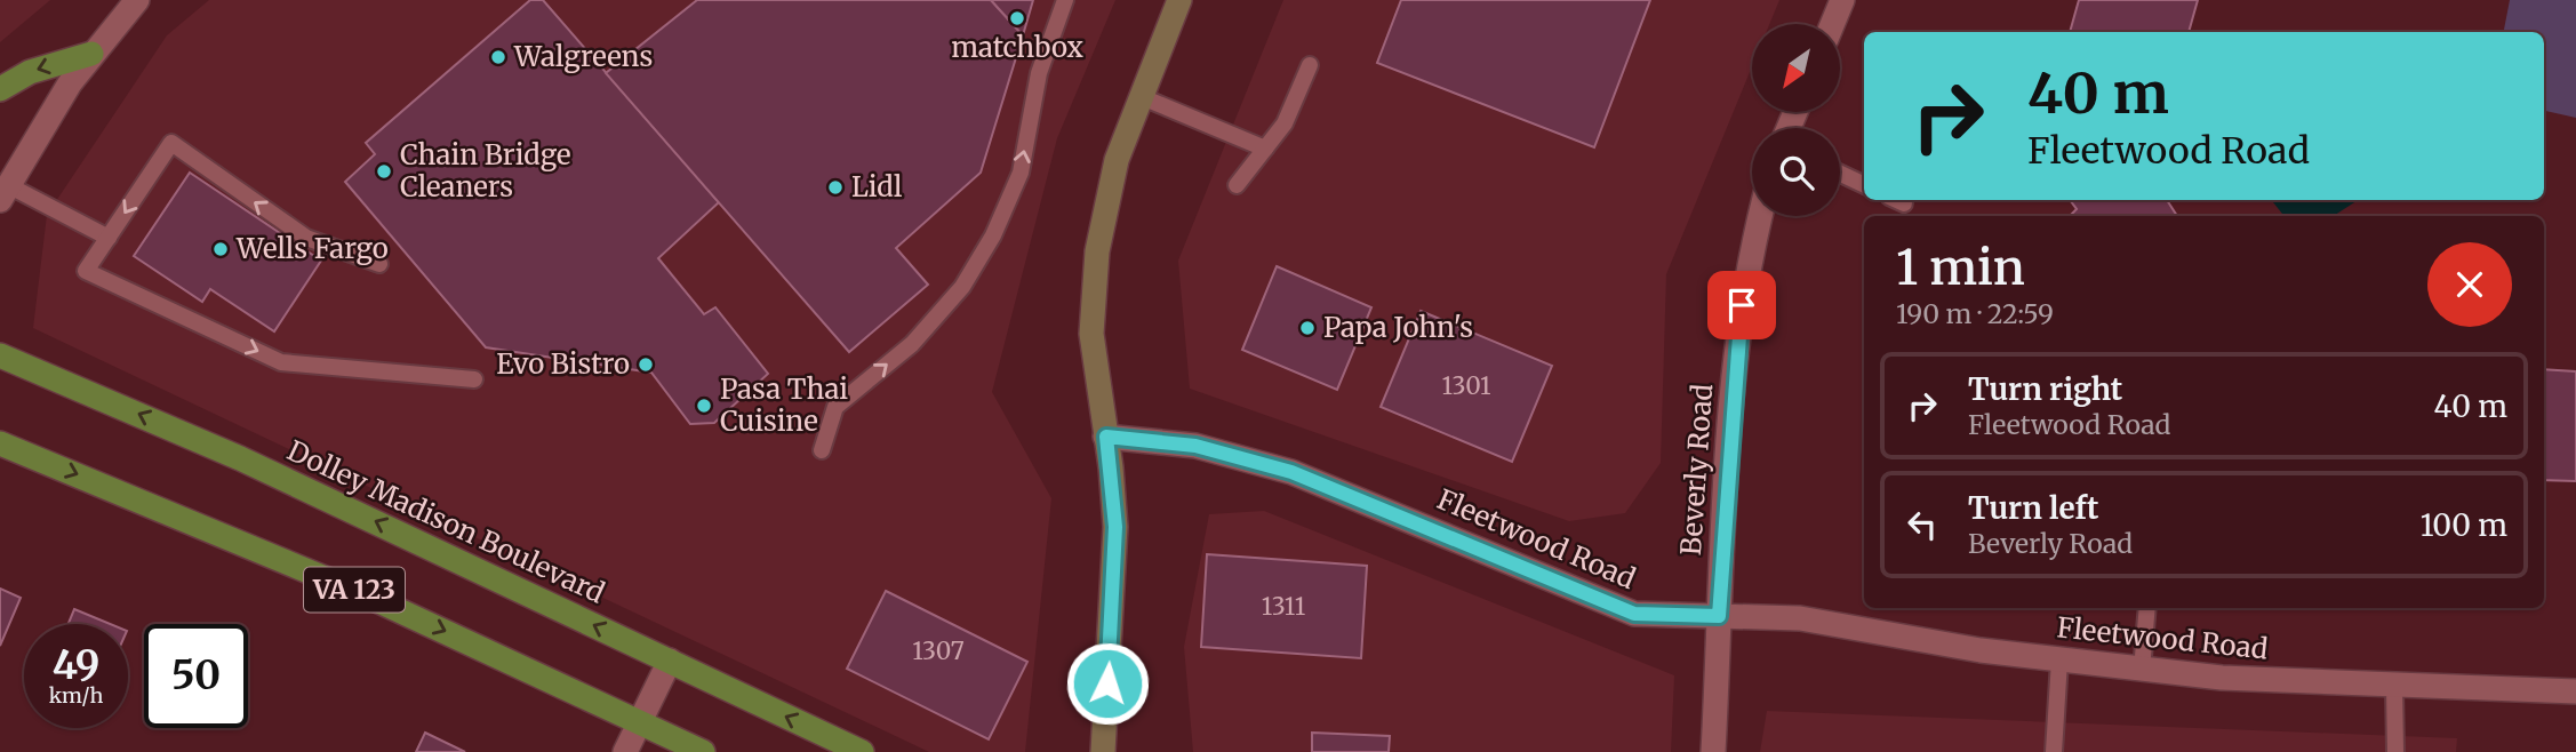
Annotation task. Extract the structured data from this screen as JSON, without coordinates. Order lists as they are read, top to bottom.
{
  "streets": {
    "main road": ["Dolley Madison Boulevard", "VA 123"],
    "street": ["Beverly Road", "Fleetwood Road"]
  },
  "crossings": [
    ["Beverly Road", "Fleetwood Road"]
  ],
  "places": [
    "matchbox",
    "Walgreens",
    "Chain Bridge Cleaners",
    "Lidl",
    "Wells Fargo",
    "Papa John's",
    "Evo Bistro",
    "Pasa Thai Cuisine"
  ],
  "house_numbers": ["1301", "1311", "1307"],
  "north": "bottom left",
  "page": {
    "turn": ["40 m", "Fleetwood Road"],
    "heading": ["1 min", "190 m · 22:59"],
    "list": [
      {
        "name": "Turn right",
        "note": "Fleetwood Road",
        "value": "40 m"
      },
      {
        "name": "Turn left",
        "note": "Beverly Road",
        "value": "100 m"
      }
    ],
    "speed": "49 km/h",
    "limit": "50"
  }
}
